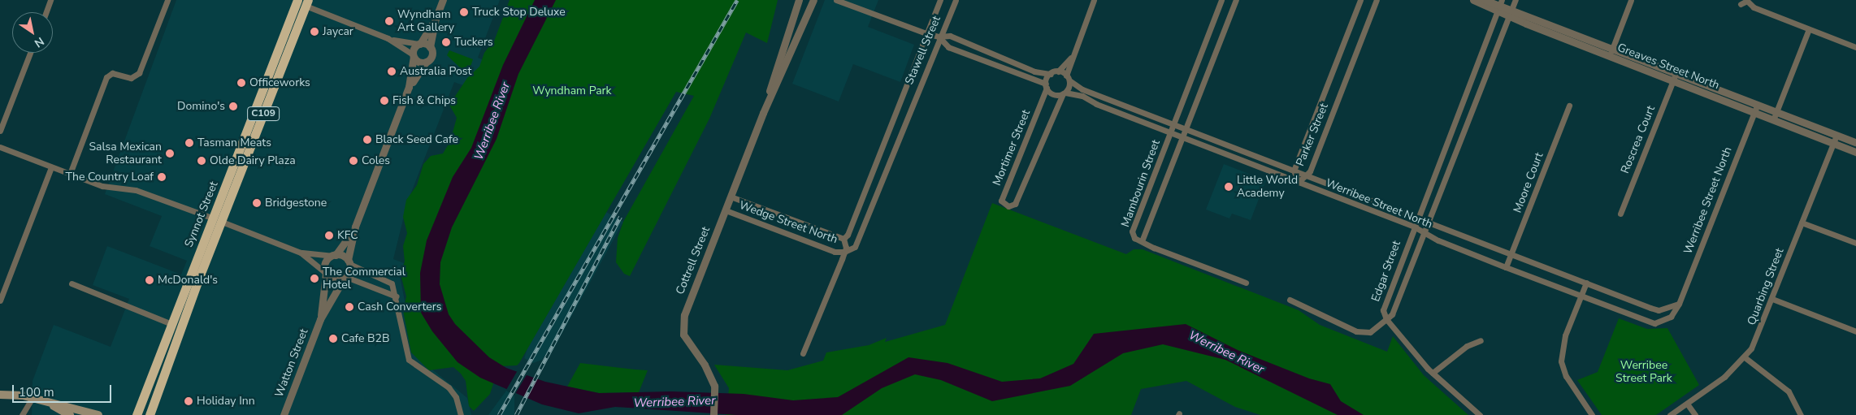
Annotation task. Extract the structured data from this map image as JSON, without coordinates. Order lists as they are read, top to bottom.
{
  "streets": {
    "highway": ["C109", "Synnot Street"],
    "street": [
      "Stawell Street",
      "Greaves Street North",
      "Parker Street",
      "Roscrea Court",
      "Mortimer Street",
      "Moore Court",
      "Mambourin Street",
      "Werribee Street North",
      "Wedge Street North",
      "Cottrell Street",
      "Edgar Street",
      "Quarbing Street",
      "Watton Street"
    ]
  },
  "crossings": [
    ["Stawell Street", "Wedge Street North"],
    ["Greaves Street North", "Roscrea Court"],
    ["Greaves Street North", "Werribee Street North"],
    ["Greaves Street North", "Edgar Street"],
    ["Greaves Street North", "Quarbing Street"],
    ["Parker Street", "Werribee Street North"],
    ["Mortimer Street", "Werribee Street North"],
    ["Moore Court", "Werribee Street North"],
    ["Mambourin Street", "Werribee Street North"],
    ["Werribee Street North", "Edgar Street"],
    ["Wedge Street North", "Cottrell Street"]
  ],
  "water": ["Werribee River"],
  "parks": ["Wyndham Park", "Werribee Street Park"],
  "places": [
    "Truck Stop Deluxe",
    "Wyndham Art Gallery",
    "Jaycar",
    "Tuckers",
    "Australia Post",
    "Officeworks",
    "Fish & Chips",
    "Domino's",
    "Black Seed Cafe",
    "Tasman Meats",
    "Salsa Mexican Restaurant",
    "Olde Dairy Plaza",
    "Coles",
    "The Country Loaf",
    "Little World Academy",
    "Bridgestone",
    "KFC",
    "The Commercial Hotel",
    "McDonald's",
    "Cash Converters",
    "Cafe B2B",
    "Holiday Inn"
  ],
  "scale_bar": "100 m",
  "north": "bottom right"
}
